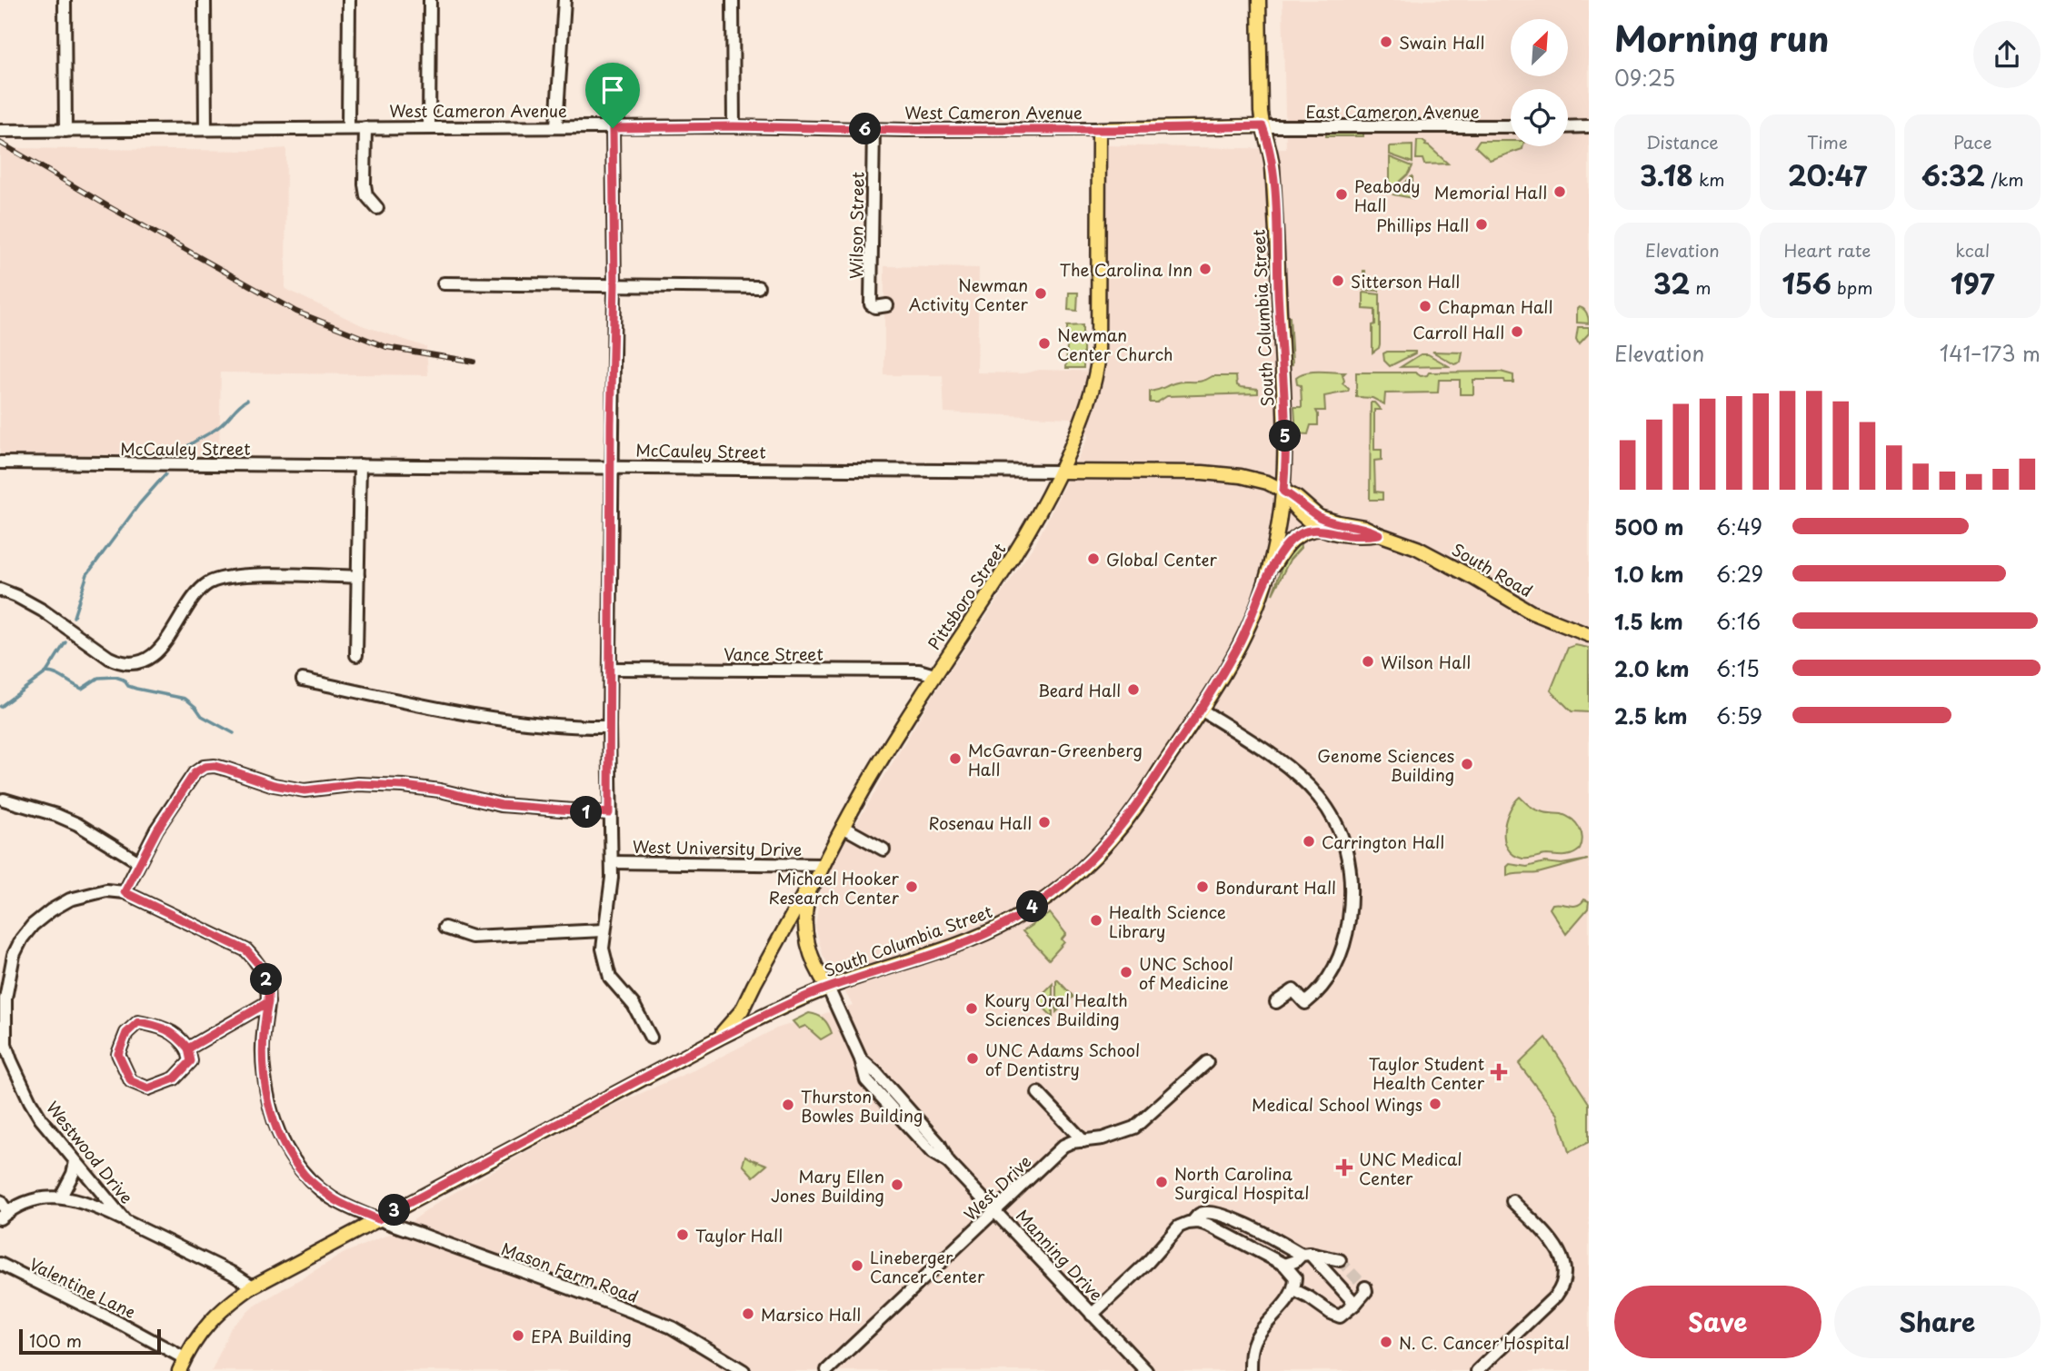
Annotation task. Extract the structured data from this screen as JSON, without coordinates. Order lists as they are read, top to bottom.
{
  "streets": {
    "main road": [
      "West Cameron Avenue",
      "South Columbia Street",
      "McCauley Street",
      "South Road",
      "Pittsboro Street",
      "Manning Drive"
    ],
    "street": [
      "East Cameron Avenue",
      "Wilson Street",
      "Vance Street",
      "West University Drive",
      "Westwood Drive",
      "West Drive",
      "Mason Farm Road",
      "Valentine Lane"
    ]
  },
  "crossings": [
    ["West Cameron Avenue", "East Cameron Avenue"],
    ["West Cameron Avenue", "Wilson Street"],
    ["West Cameron Avenue", "South Columbia Street"],
    ["West Cameron Avenue", "Pittsboro Street"],
    ["East Cameron Avenue", "South Columbia Street"],
    ["South Columbia Street", "McCauley Street"],
    ["South Columbia Street", "South Road"],
    ["South Columbia Street", "Pittsboro Street"],
    ["South Columbia Street", "Westwood Drive"],
    ["South Columbia Street", "Manning Drive"],
    ["South Columbia Street", "Mason Farm Road"],
    ["South Columbia Street", "Valentine Lane"],
    ["McCauley Street", "South Road"],
    ["McCauley Street", "Pittsboro Street"],
    ["Pittsboro Street", "Vance Street"],
    ["Pittsboro Street", "West University Drive"],
    ["Pittsboro Street", "Manning Drive"],
    ["Westwood Drive", "Mason Farm Road"],
    ["West Drive", "Manning Drive"]
  ],
  "places": {
    "other": [
      "Swain Hall",
      "Memorial Hall",
      "Peabody Hall",
      "Phillips Hall",
      "The Carolina Inn",
      "Sitterson Hall",
      "Newman Activity Center",
      "Chapman Hall",
      "Carroll Hall",
      "Newman Center Church",
      "Global Center",
      "Wilson Hall",
      "Beard Hall",
      "McGavran-Greenberg Hall",
      "Genome Sciences Building",
      "Rosenau Hall",
      "Carrington Hall",
      "Michael Hooker Research Center",
      "Bondurant Hall",
      "Health Science Library",
      "UNC School of Medicine",
      "Koury Oral Health Sciences Building",
      "UNC Adams School of Dentistry",
      "Medical School Wings",
      "Thurston Bowles Building",
      "North Carolina Surgical Hospital",
      "Mary Ellen Jones Building",
      "Taylor Hall",
      "Lineberger Cancer Center",
      "Marsico Hall",
      "EPA Building",
      "N. C. Cancer Hospital"
    ],
    "health": ["Taylor Student Health Center", "UNC Medical Center"]
  },
  "scale_bar": "100 m",
  "north": "top right",
  "page": {
    "heading": ["Morning run", "09:25"],
    "stats": [
      ["Distance", "3.18 km"],
      ["Time", "20:47"],
      ["Pace", "6:32 /km"],
      ["Elevation", "32 m"],
      ["Heart rate", "156 bpm"],
      ["kcal", "197"]
    ],
    "pins": [
      "6",
      "5",
      "1",
      "4",
      "2",
      "3"
    ],
    "chart": ["Elevation", "141–173 m"],
    "list": [
      {
        "name": "500 m",
        "note": "6:49"
      },
      {
        "name": "1.0 km",
        "note": "6:29"
      },
      {
        "name": "1.5 km",
        "note": "6:16"
      },
      {
        "name": "2.0 km",
        "note": "6:15"
      },
      {
        "name": "2.5 km",
        "note": "6:59"
      }
    ],
    "buttons": ["Save", "Share"],
    "scale": "100 m"
  }
}
